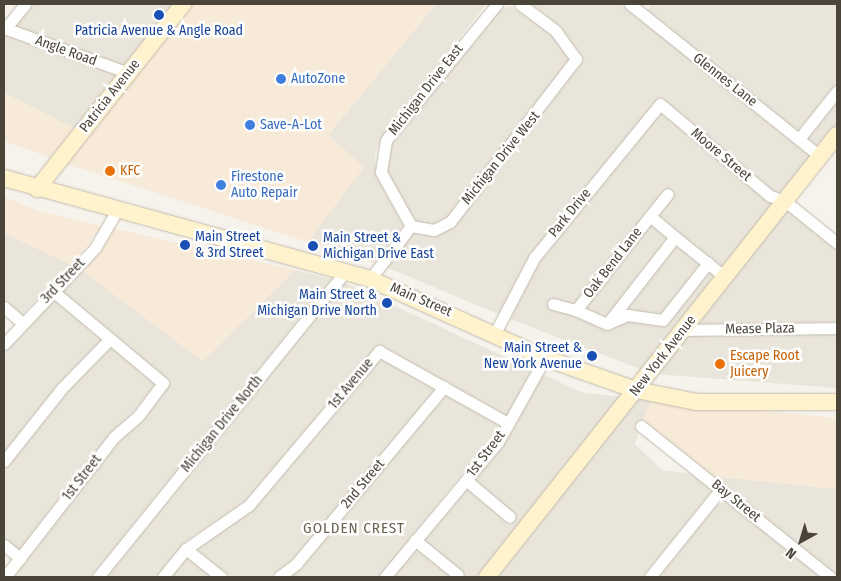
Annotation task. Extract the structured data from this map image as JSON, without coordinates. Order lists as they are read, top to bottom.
{
  "streets": {
    "main road": ["Patricia Avenue", "Main Street", "New York Avenue"],
    "street": [
      "Angle Road",
      "Glennes Lane",
      "Michigan Drive East",
      "Moore Street",
      "Michigan Drive West",
      "Park Drive",
      "Oak Bend Lane",
      "3rd Street",
      "Mease Plaza",
      "1st Avenue",
      "Michigan Drive North",
      "1st Street",
      "2nd Street",
      "Bay Street"
    ]
  },
  "crossings": [
    ["Angle Road", "Patricia Avenue"],
    ["Glennes Lane", "New York Avenue"],
    ["Michigan Drive East", "Michigan Drive West"],
    ["Patricia Avenue", "Main Street"],
    ["Moore Street", "Park Drive"],
    ["Moore Street", "New York Avenue"],
    ["Park Drive", "Main Street"],
    ["Oak Bend Lane", "New York Avenue"],
    ["3rd Street", "Main Street"],
    ["Main Street", "New York Avenue"],
    ["Main Street", "Michigan Drive North"],
    ["Mease Plaza", "New York Avenue"],
    ["1st Avenue", "1st Street"],
    ["1st Avenue", "2nd Street"]
  ],
  "districts": ["GOLDEN CREST"],
  "places": [
    "Patricia Avenue & Angle Road",
    "AutoZone",
    "Save-A-Lot",
    "KFC",
    "Firestone Auto Repair",
    "Main Street & 3rd Street",
    "Main Street & Michigan Drive East",
    "Main Street & Michigan Drive North",
    "Main Street & New York Avenue",
    "Escape Root Juicery"
  ],
  "north": "bottom left"
}
